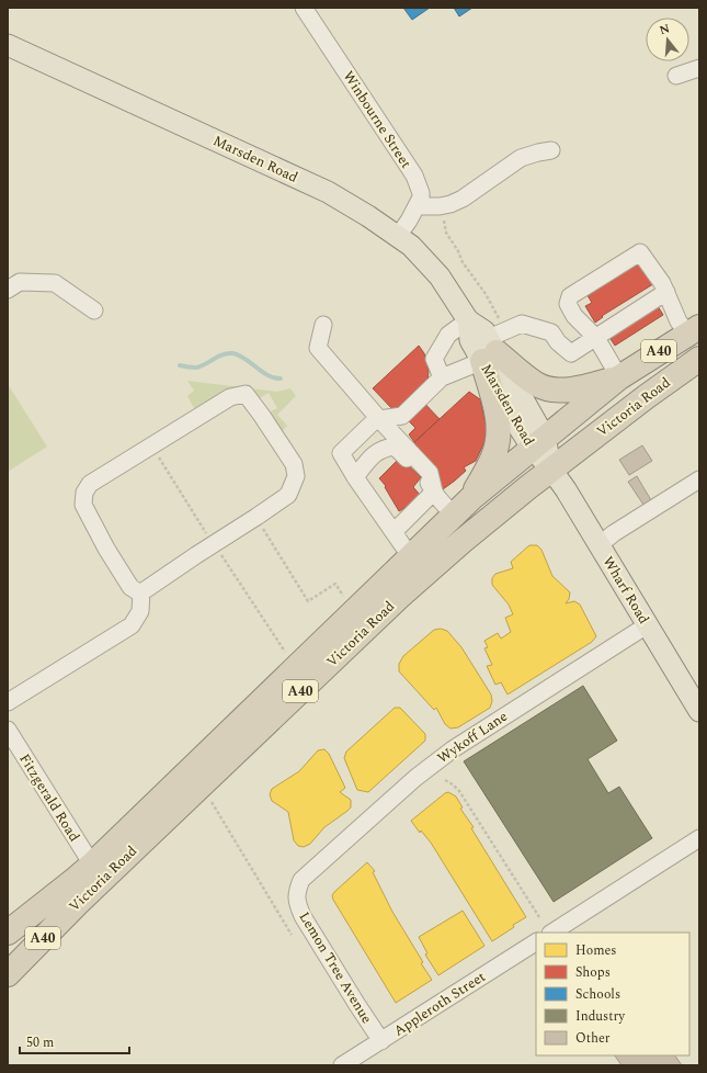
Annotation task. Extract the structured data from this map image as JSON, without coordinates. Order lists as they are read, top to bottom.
{
  "streets": {
    "highway": ["A40", "Victoria Road"],
    "main road": ["Marsden Road", "Wharf Road"],
    "street": [
      "Winbourne Street",
      "Wykoff Lane",
      "Fitzgerald Road",
      "Lemon Tree Avenue",
      "Appleroth Street"
    ]
  },
  "crossings": [
    ["Winbourne Street", "Marsden Road"],
    ["Marsden Road", "Victoria Road"],
    ["Marsden Road", "Wharf Road"],
    ["Victoria Road", "Wharf Road"],
    ["Victoria Road", "Fitzgerald Road"],
    ["Wharf Road", "Wykoff Lane"],
    ["Wykoff Lane", "Lemon Tree Avenue"],
    ["Lemon Tree Avenue", "Appleroth Street"]
  ],
  "legend": [
    "Homes",
    "Shops",
    "Schools",
    "Industry",
    "Other"
  ],
  "scale_bar": "50 m",
  "north": "top"
}
